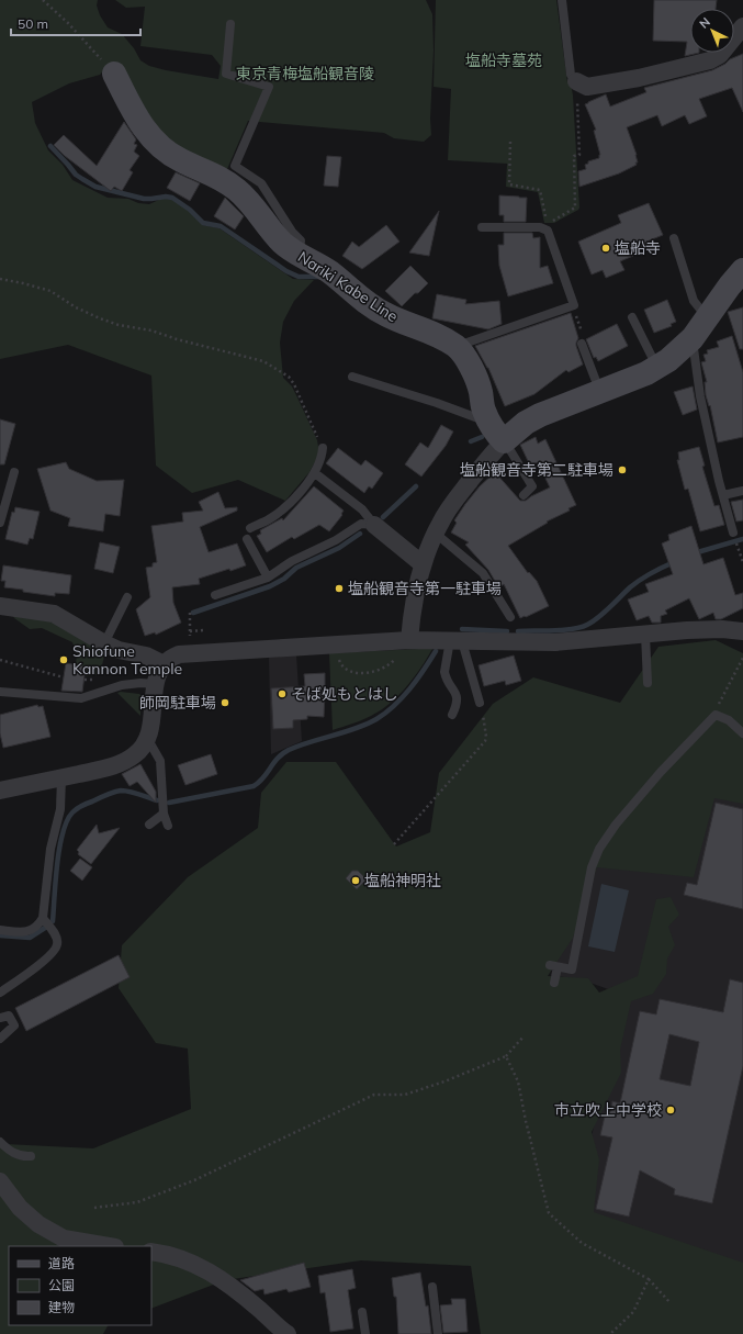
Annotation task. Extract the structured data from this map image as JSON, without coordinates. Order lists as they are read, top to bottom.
{
  "streets": {
    "main road": ["Nariki Kabe Line"]
  },
  "parks": ["塩船寺墓苑", "東京青梅塩船観音陵"],
  "places": [
    "塩船寺",
    "塩船観音寺第二駐車場",
    "塩船観音寺第一駐車場",
    "Shiofune Kannon Temple",
    "そば処もとはし",
    "師岡駐車場",
    "塩船神明社",
    "市立吹上中学校"
  ],
  "legend": ["道路", "公園", "建物"],
  "scale_bar": "50 m",
  "north": "top left"
}
